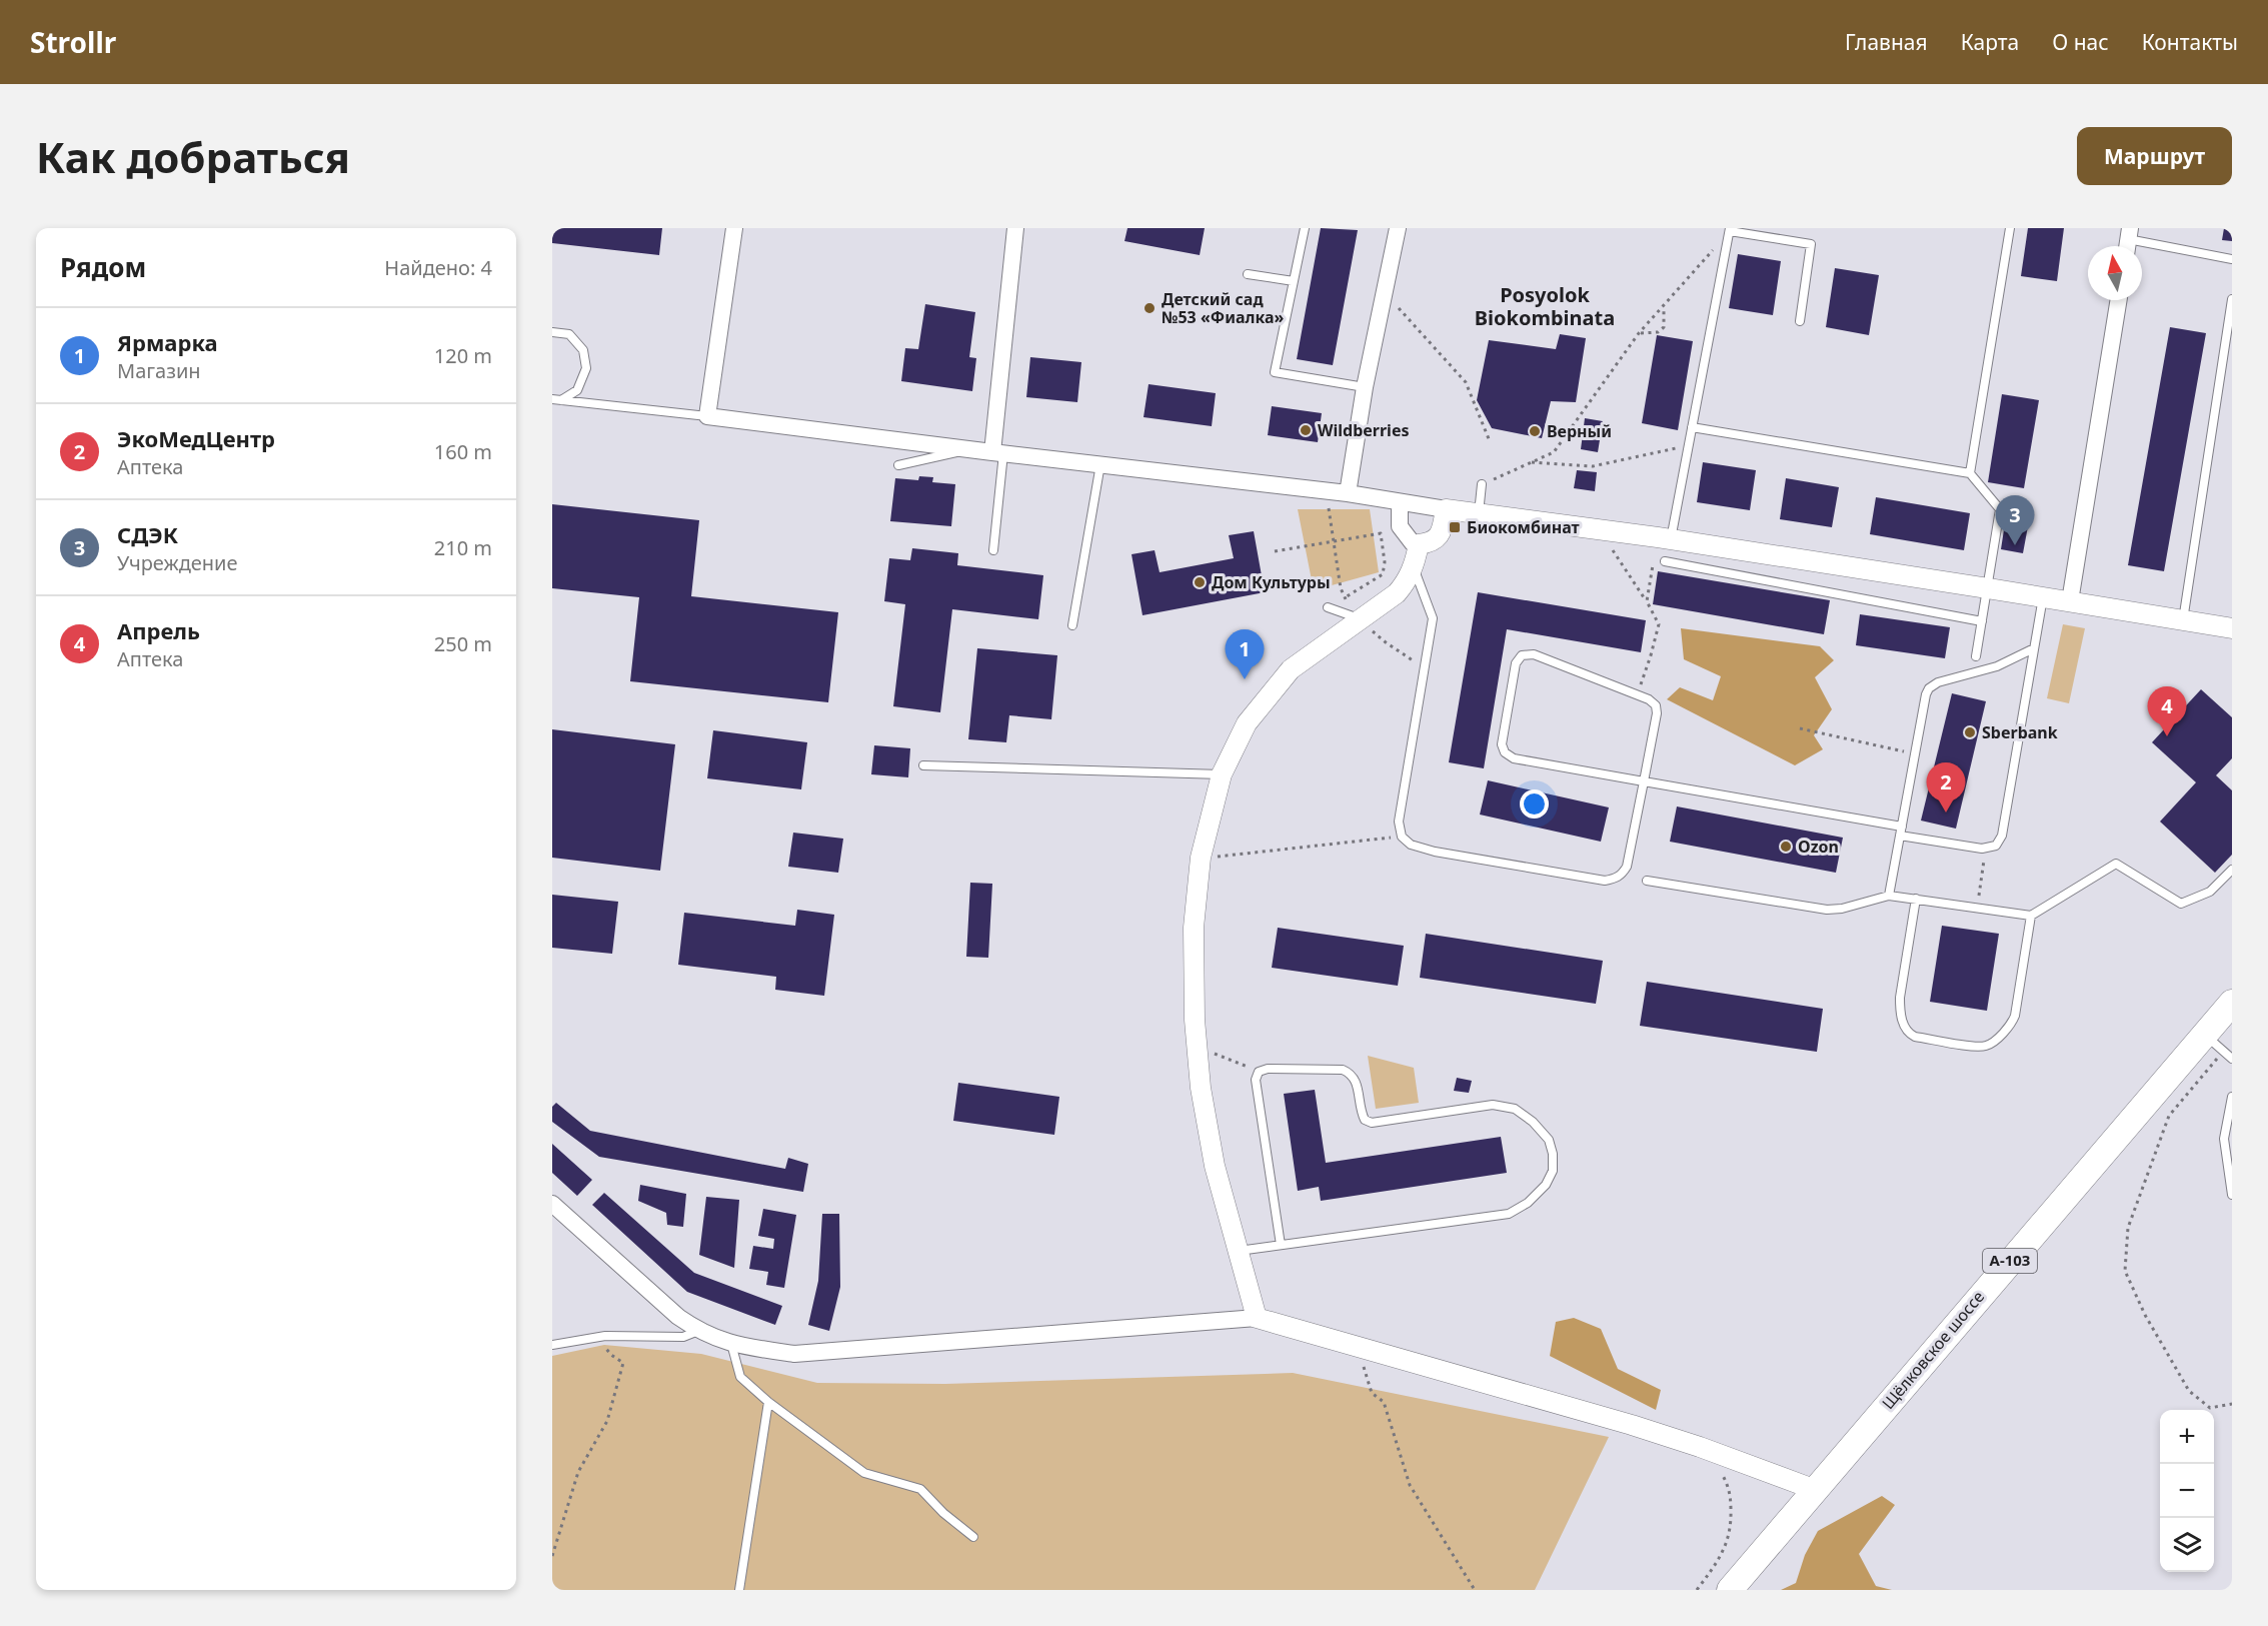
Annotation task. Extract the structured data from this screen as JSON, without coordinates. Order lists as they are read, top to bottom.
{
  "streets": {
    "main road": ["А-103", "Щёлковское шоссе"]
  },
  "districts": ["Posyolok Biokombinata"],
  "places": {
    "other": [
      "Детский сад №53 «Фиалка»",
      "Wildberries",
      "Верный",
      "Дом Культуры",
      "Sberbank",
      "Ozon"
    ],
    "transit": ["Биокомбинат"]
  },
  "north": "top",
  "page": {
    "header": "Strollr",
    "nav": [
      "Главная",
      "Карта",
      "О нас",
      "Контакты"
    ],
    "buttons": "Маршрут",
    "title": "Как добраться",
    "heading": ["Рядом", "Найдено: 4"],
    "list": [
      {
        "mark": "1",
        "name": "Ярмарка",
        "note": "Магазин",
        "value": "120 m"
      },
      {
        "mark": "2",
        "name": "ЭкоМедЦентр",
        "note": "Аптека",
        "value": "160 m"
      },
      {
        "mark": "3",
        "name": "СДЭК",
        "note": "Учреждение",
        "value": "210 m"
      },
      {
        "mark": "4",
        "name": "Апрель",
        "note": "Аптека",
        "value": "250 m"
      }
    ],
    "pins": [
      "3",
      "1",
      "4",
      "2"
    ],
    "map_buttons": ["+", "−"]
  }
}
